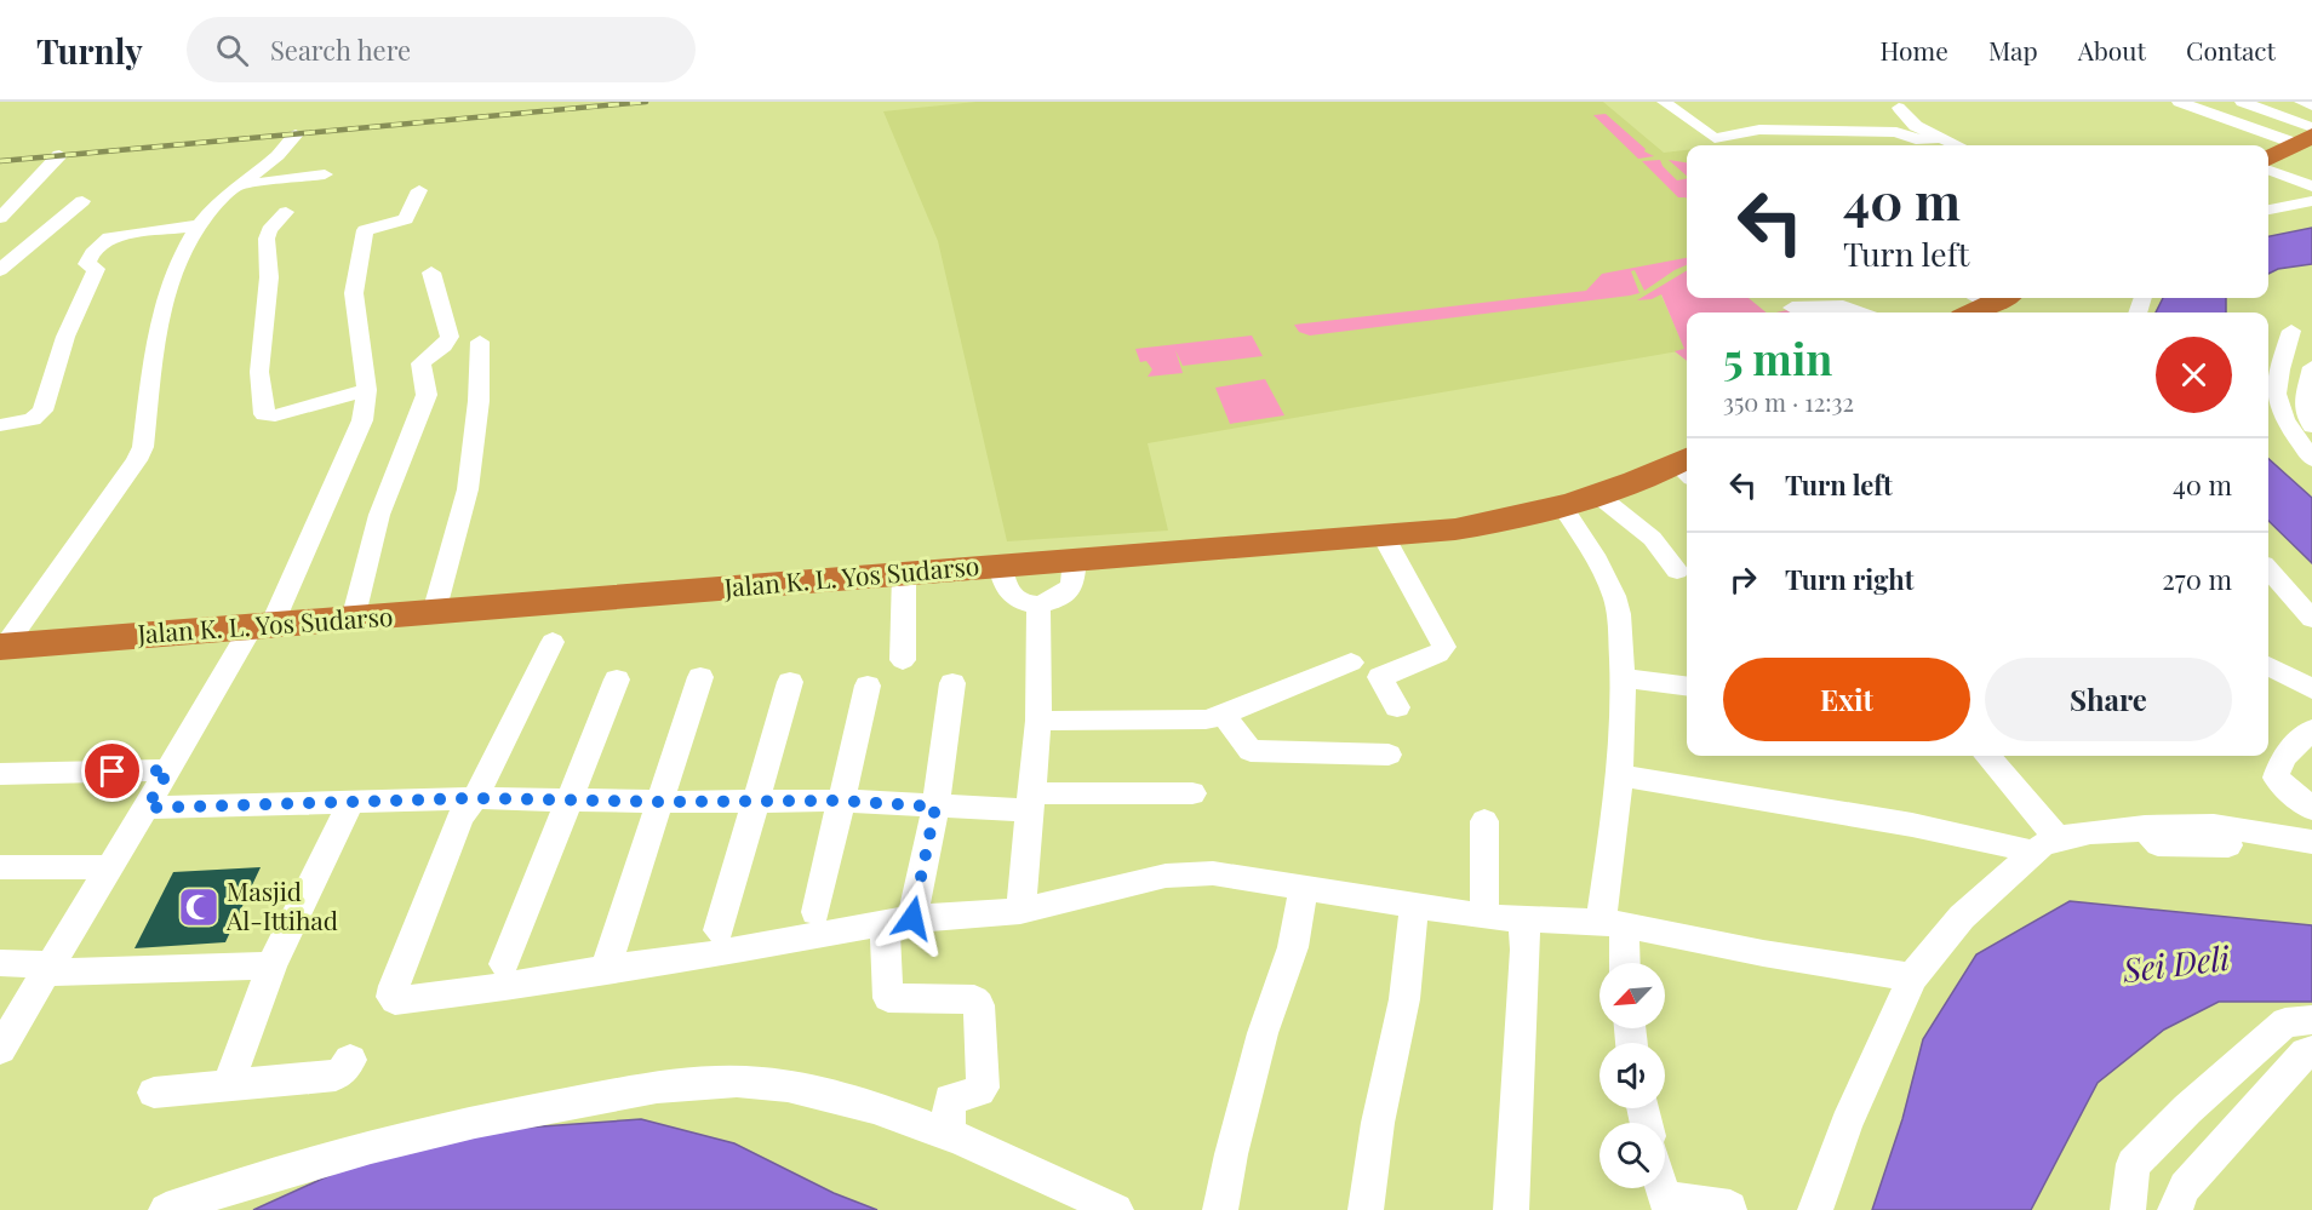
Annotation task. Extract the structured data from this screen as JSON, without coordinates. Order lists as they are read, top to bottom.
{
  "streets": {
    "highway": ["Jalan K. L. Yos Sudarso"]
  },
  "water": ["Sei Deli"],
  "places": {
    "mosque": ["Masjid Al-Ittihad"]
  },
  "north": "bottom left",
  "page": {
    "header": "Turnly",
    "search": "Search here",
    "nav": [
      "Home",
      "Map",
      "About",
      "Contact"
    ],
    "turn": ["40 m", "Turn left"],
    "heading": ["5 min", "350 m · 12:32"],
    "list": [
      {
        "name": "Turn left",
        "value": "40 m"
      },
      {
        "name": "Turn right",
        "value": "270 m"
      }
    ],
    "buttons": ["Exit", "Share"]
  }
}
